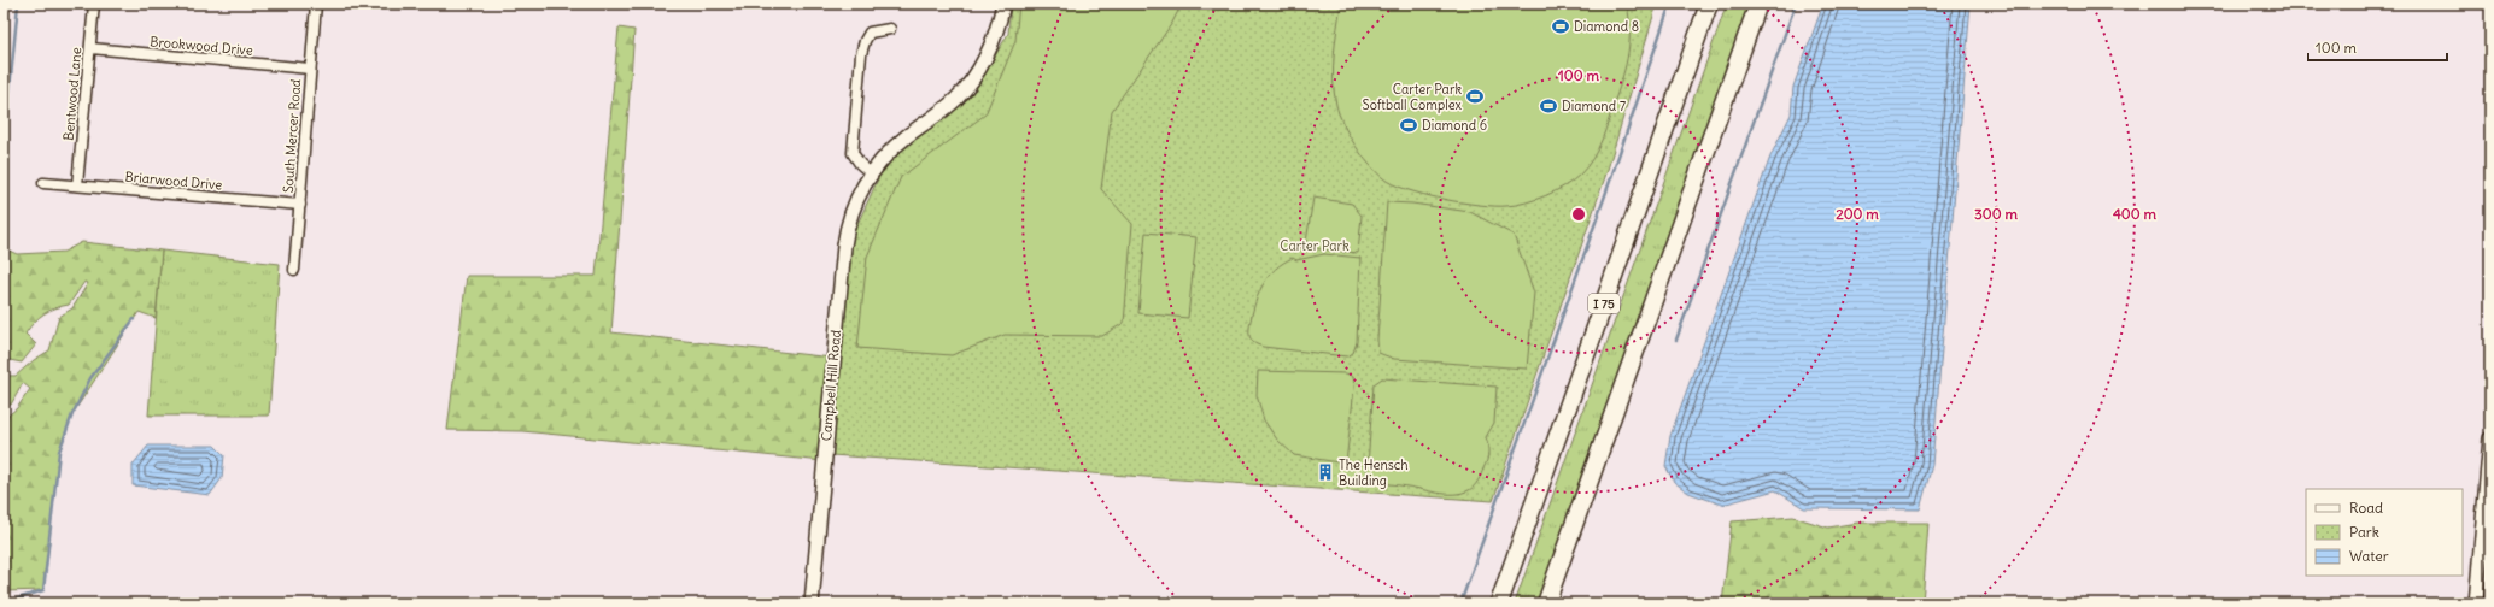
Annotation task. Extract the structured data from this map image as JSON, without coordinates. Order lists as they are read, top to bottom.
{
  "streets": {
    "highway": ["I 75"],
    "main road": ["Campbell Hill Road"],
    "street": [
      "Brookwood Drive",
      "Bentwood Lane",
      "South Mercer Road",
      "Briarwood Drive"
    ]
  },
  "crossings": [
    ["Brookwood Drive", "Bentwood Lane"],
    ["Brookwood Drive", "South Mercer Road"],
    ["Bentwood Lane", "Briarwood Drive"],
    ["South Mercer Road", "Briarwood Drive"]
  ],
  "parks": ["Carter Park"],
  "places": {
    "sports": [
      "Diamond 8",
      "Carter Park Softball Complex",
      "Diamond 7",
      "Diamond 6"
    ],
    "building": ["The Hensch Building"]
  },
  "legend": ["Road", "Park", "Water"],
  "scale_bar": "100 m",
  "rings": [
    "100 m",
    "200 m",
    "300 m",
    "400 m"
  ]
}
